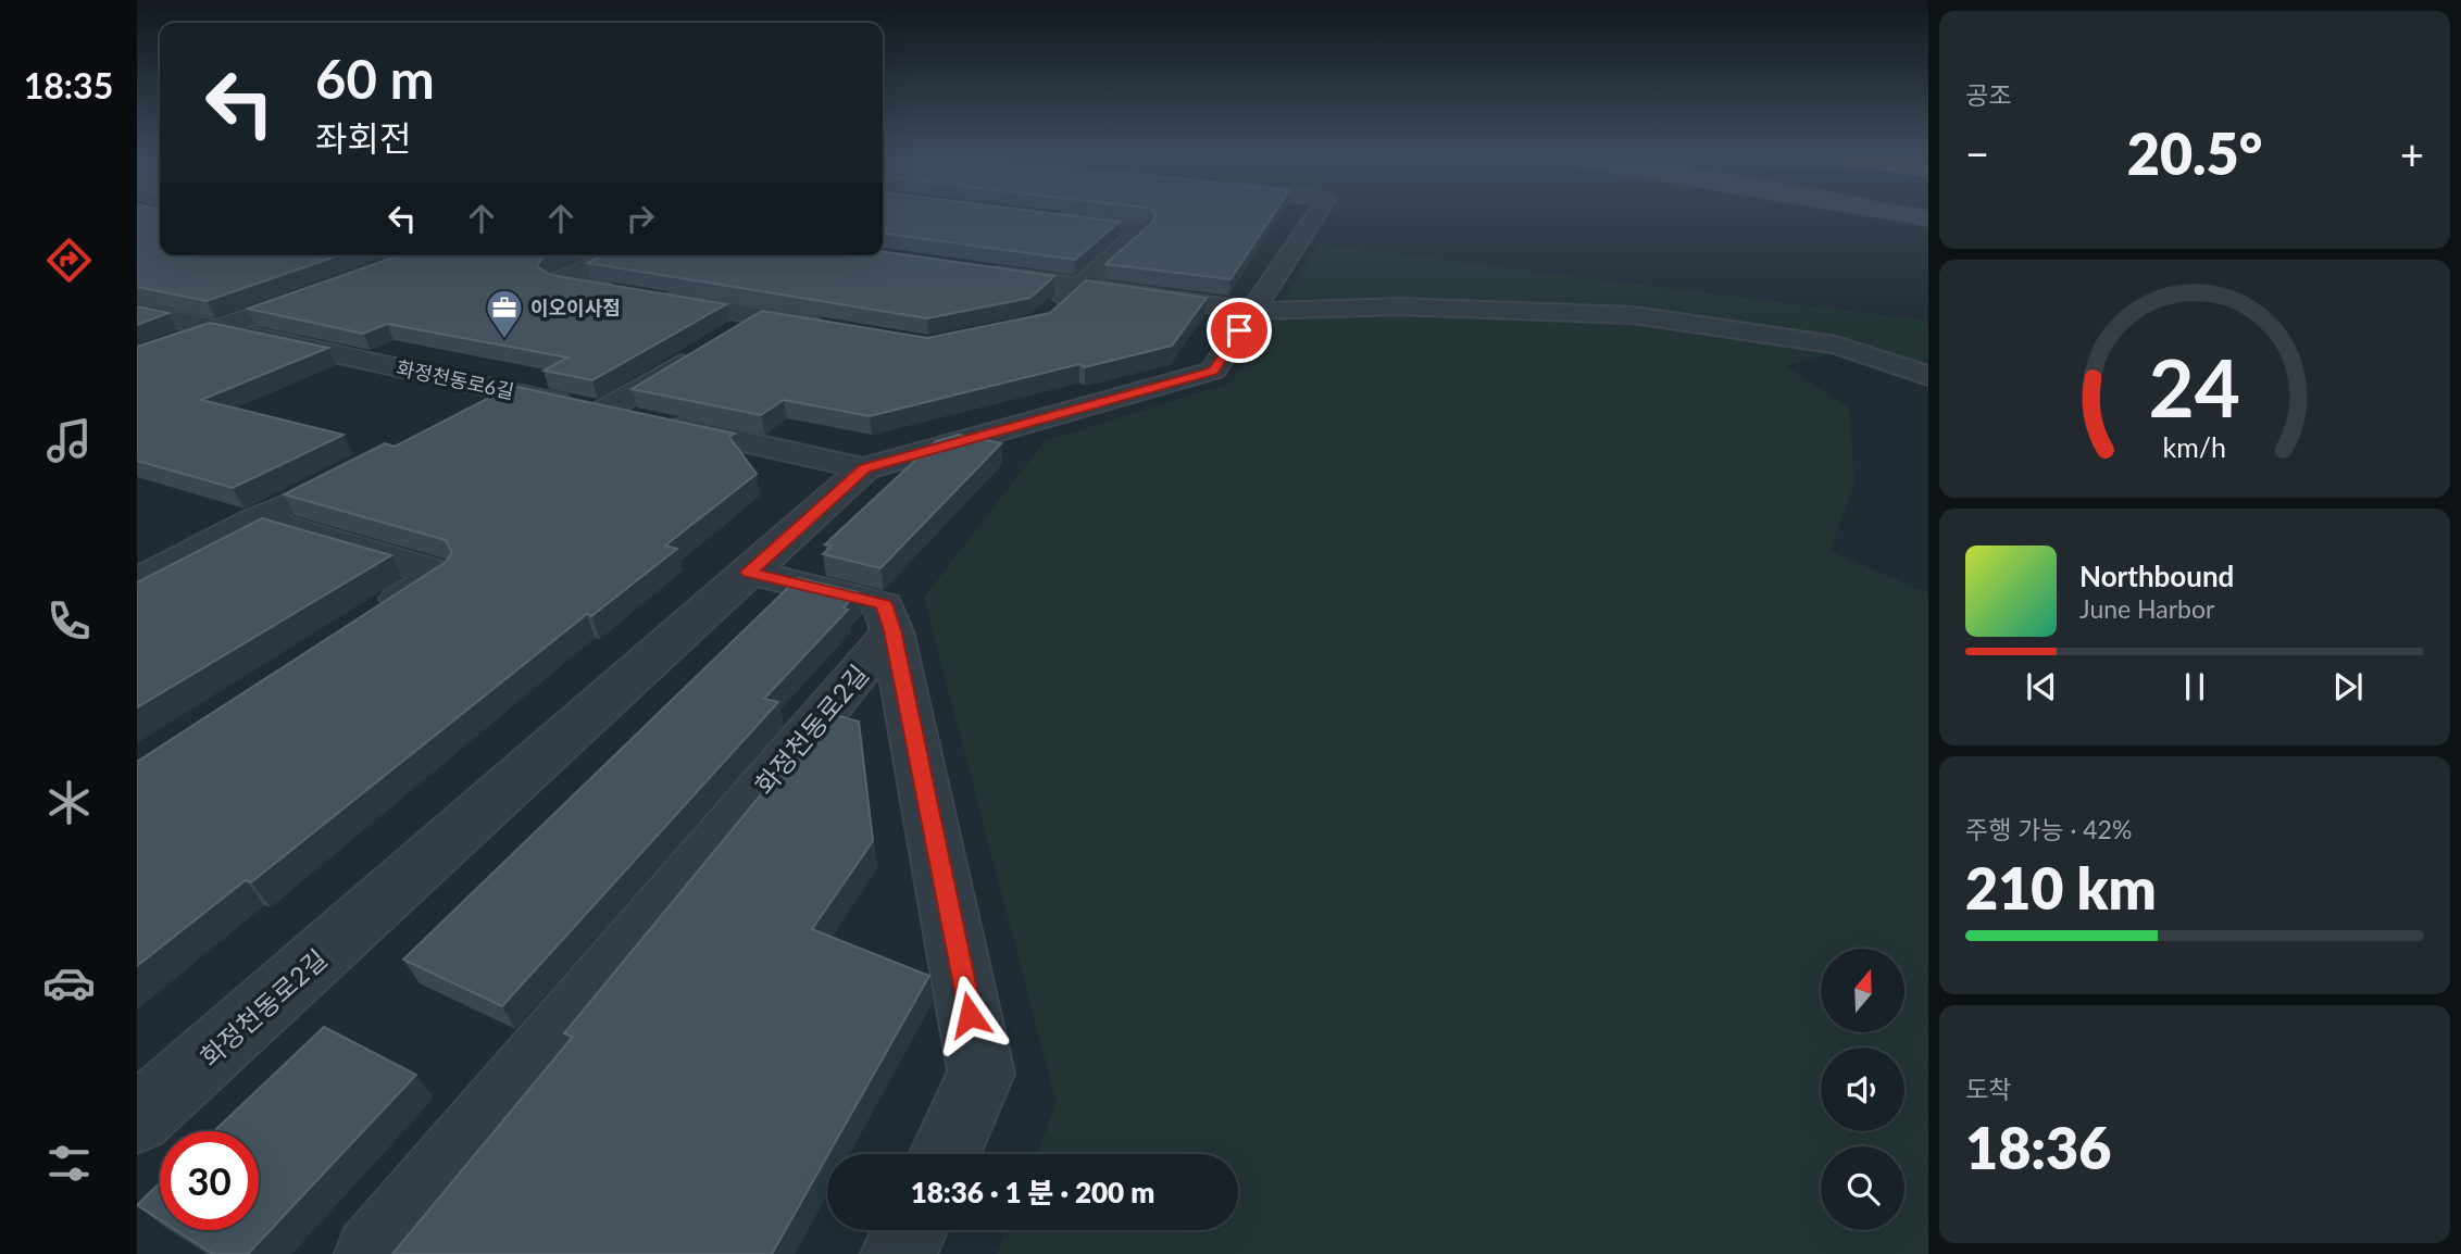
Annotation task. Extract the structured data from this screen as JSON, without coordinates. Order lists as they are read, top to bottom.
{
  "streets": {
    "street": ["화정천동로6길", "화정천동로2길"]
  },
  "crossings": [
    ["화정천동로6길", "화정천동로2길"]
  ],
  "places": {
    "office": ["이오이사점"]
  },
  "north": "top",
  "page": {
    "tabs": "18:35",
    "tile": [
      "공조",
      ["주행 가능 · 42%", "210 km"],
      ["도착", "18:36"]
    ],
    "turn": ["60 m", "좌회전"],
    "heat": ["−", "20.5°", "+"],
    "song": ["Northbound", "June Harbor"],
    "limit": "30",
    "trip": "18:36 · 1 분 · 200 m",
    "gauge": ["24", "km/h"]
  }
}
